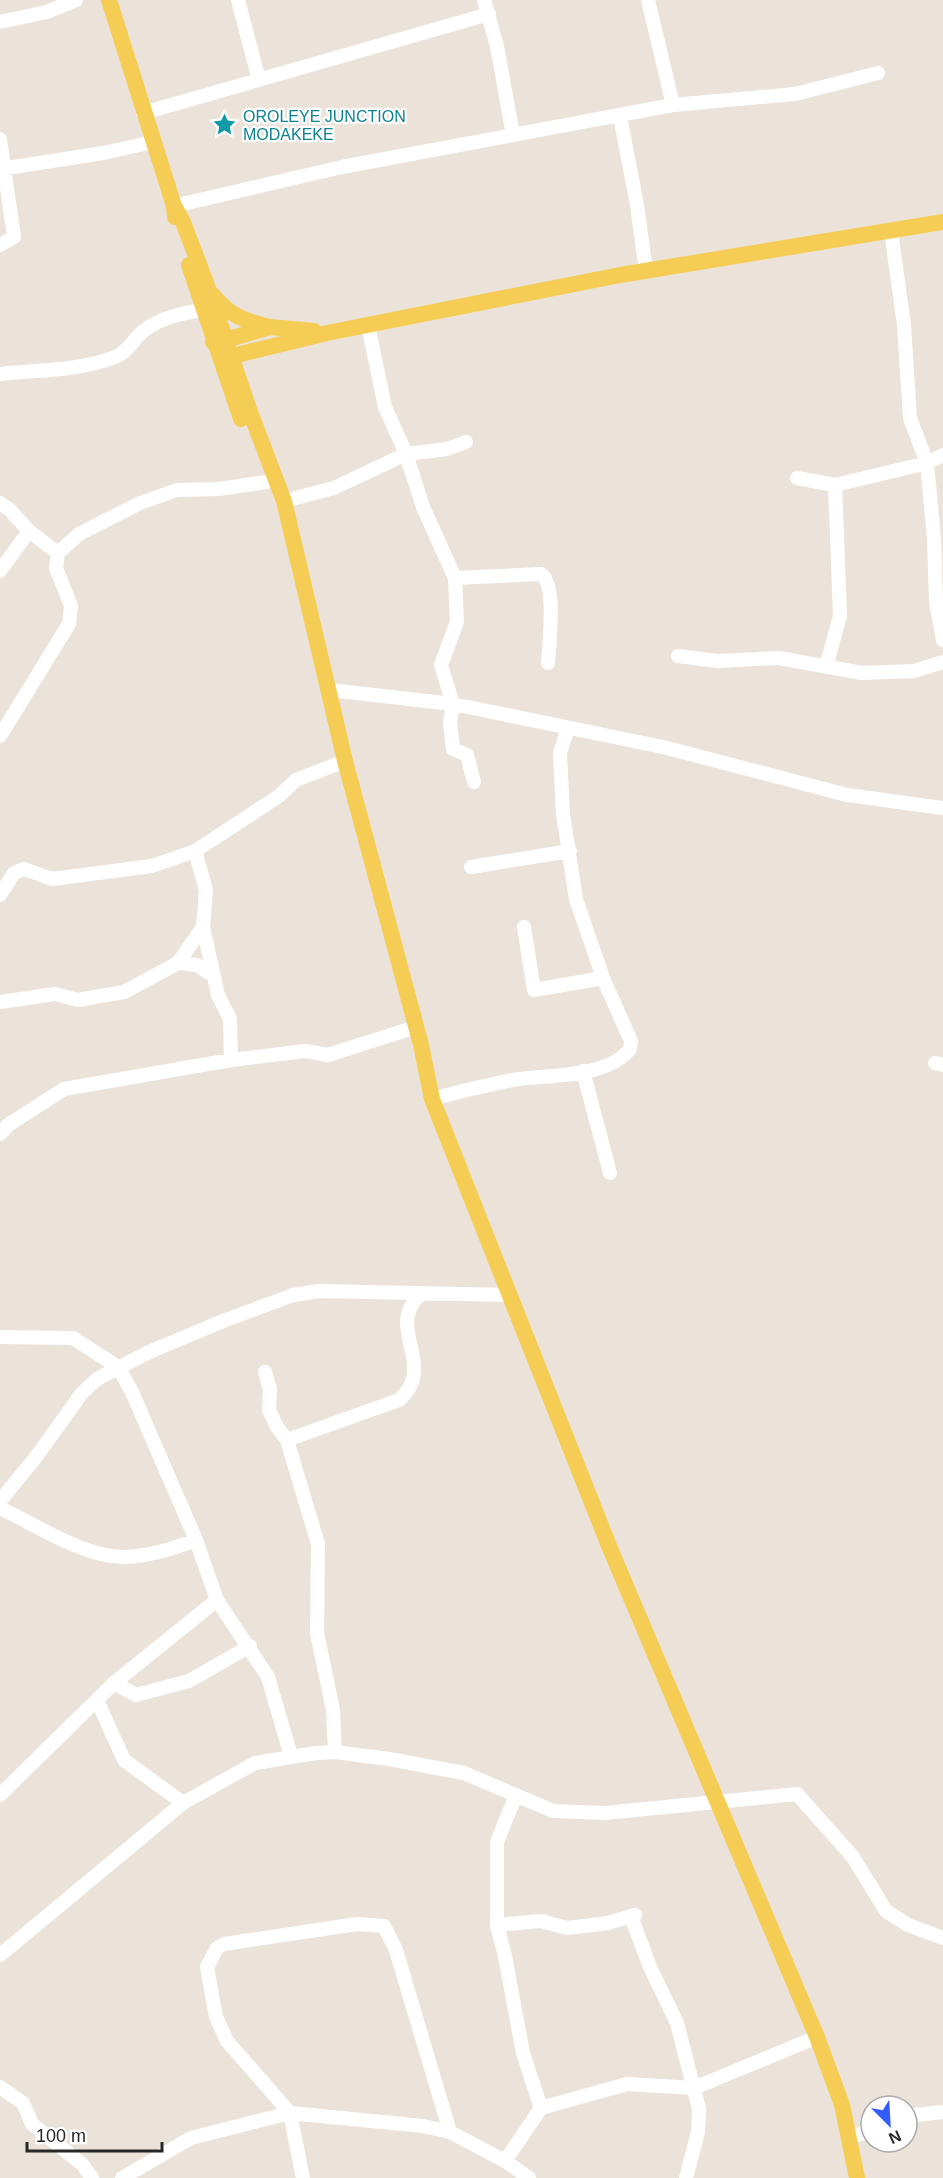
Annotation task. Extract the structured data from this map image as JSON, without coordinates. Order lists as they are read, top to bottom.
{
  "places": {
    "place": ["OROLEYE JUNCTION MODAKEKE"]
  },
  "scale_bar": "100 m",
  "north": "bottom right"
}
